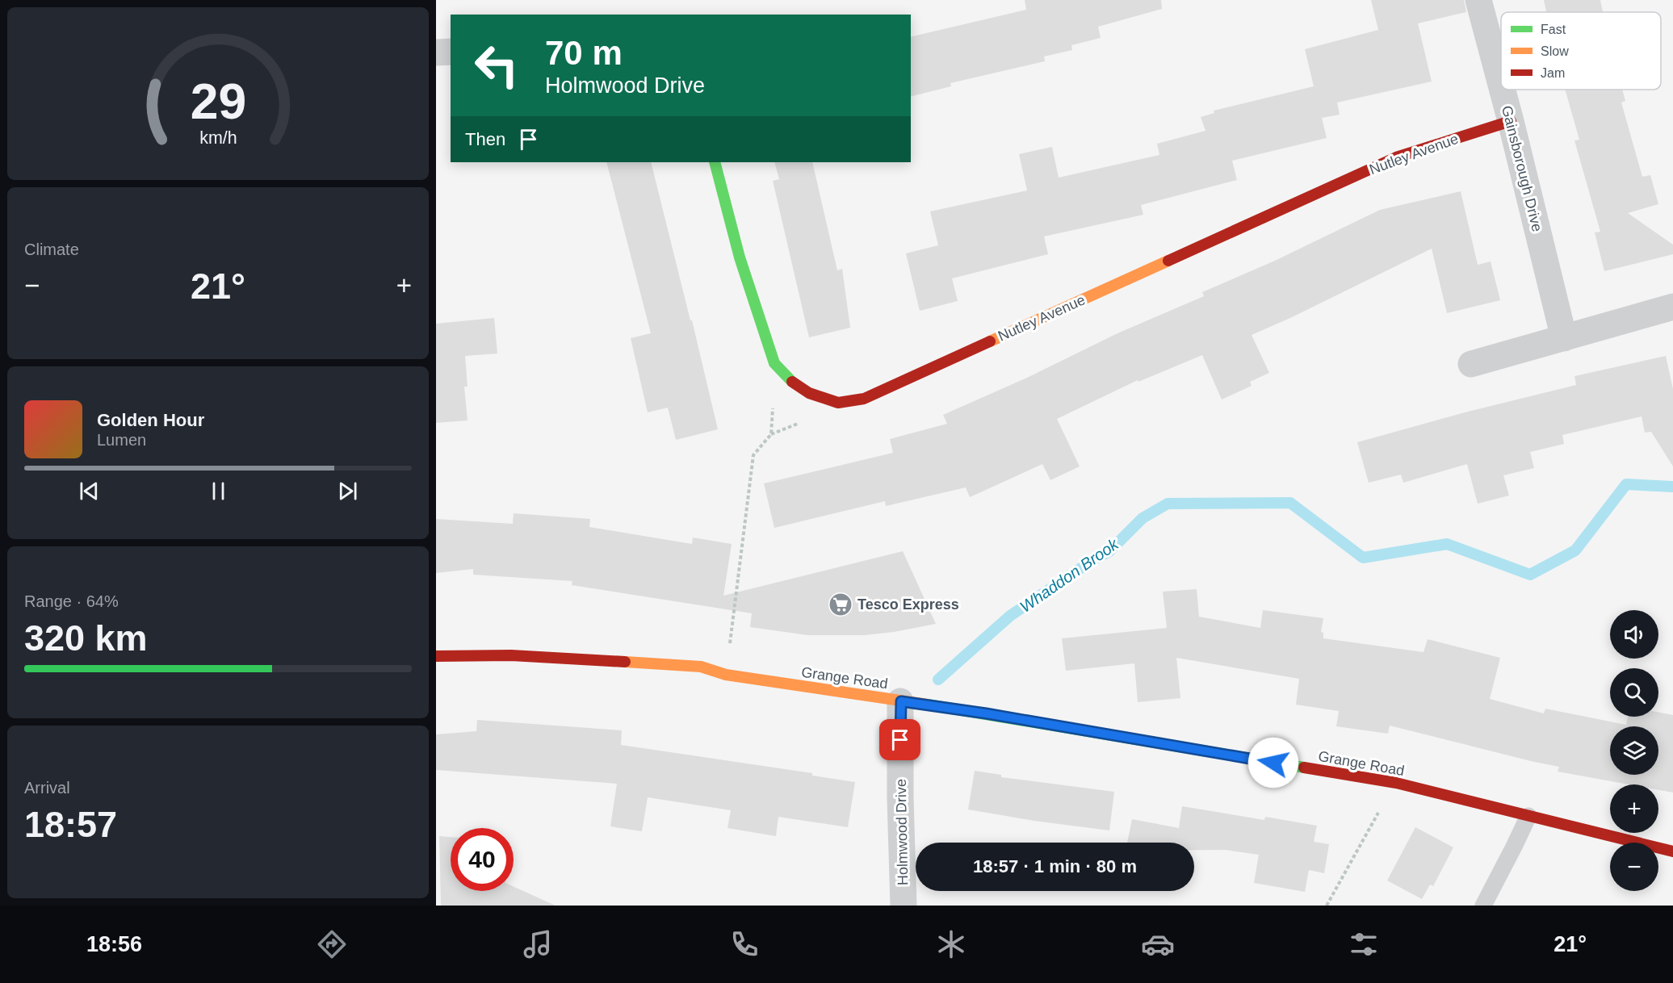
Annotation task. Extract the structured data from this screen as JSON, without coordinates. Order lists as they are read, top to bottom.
{
  "streets": {
    "street": [
      "Nutley Avenue",
      "Gainsborough Drive",
      "Grange Road",
      "Holmwood Drive"
    ]
  },
  "crossings": [
    ["Nutley Avenue", "Gainsborough Drive"],
    ["Grange Road", "Holmwood Drive"]
  ],
  "water": ["Whaddon Brook"],
  "places": {
    "supermarket": ["Tesco Express"]
  },
  "legend": ["Fast", "Slow", "Jam"],
  "page": {
    "turn": ["70 m", "Holmwood Drive"],
    "then": "Then",
    "tile": [
      "Climate",
      ["Range · 64%", "320 km"],
      ["Arrival", "18:57"]
    ],
    "heat": ["−", "21°", "+"],
    "song": ["Golden Hour", "Lumen"],
    "map_buttons": ["+", "−"],
    "limit": "40",
    "trip": "18:57 · 1 min · 80 m",
    "tabs": ["18:56", "21°"],
    "gauge": ["29", "km/h"]
  }
}
